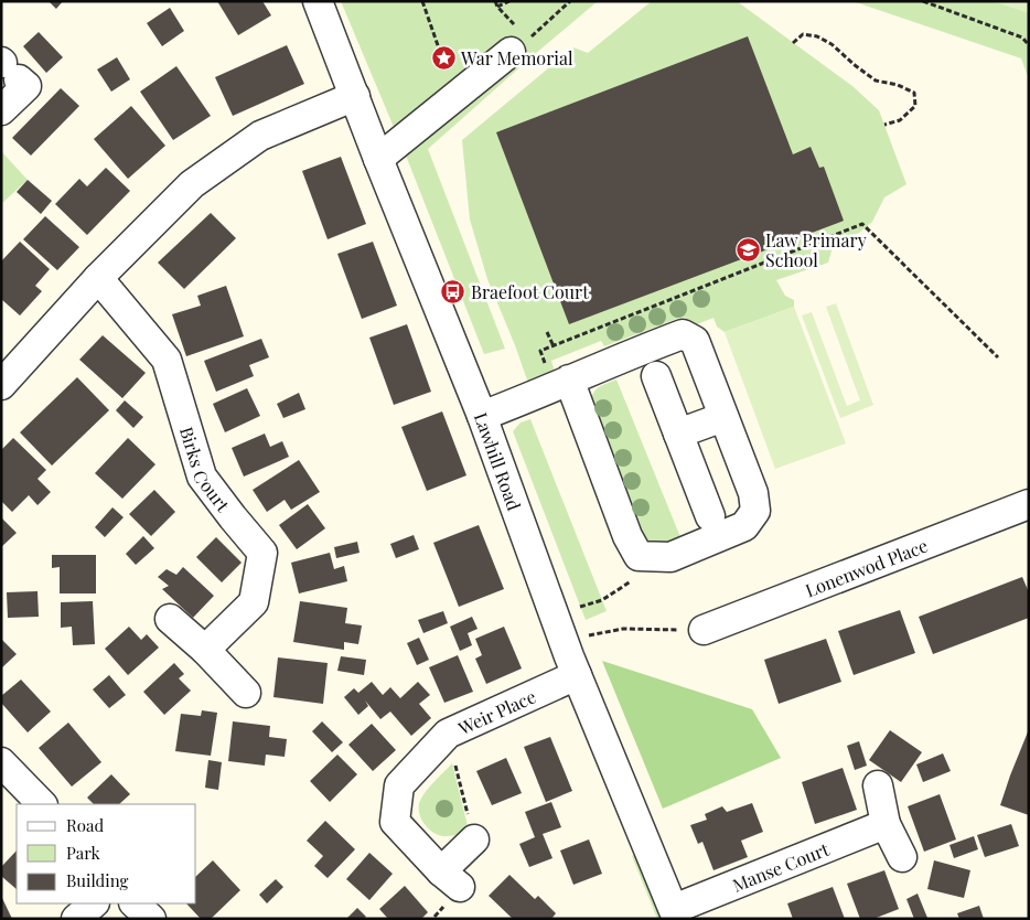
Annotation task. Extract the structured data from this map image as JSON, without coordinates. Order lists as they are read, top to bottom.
{
  "streets": {
    "street": [
      "Lawhill Road",
      "Birks Court",
      "Lonenwod Place",
      "Weir Place",
      "Manse Court"
    ]
  },
  "crossings": [
    ["Lawhill Road", "Weir Place"],
    ["Lawhill Road", "Manse Court"]
  ],
  "places": {
    "place": ["War Memorial"],
    "school or university": ["Law Primary School"],
    "bus stop": ["Braefoot Court"]
  },
  "legend": ["Road", "Park", "Building"]
}
